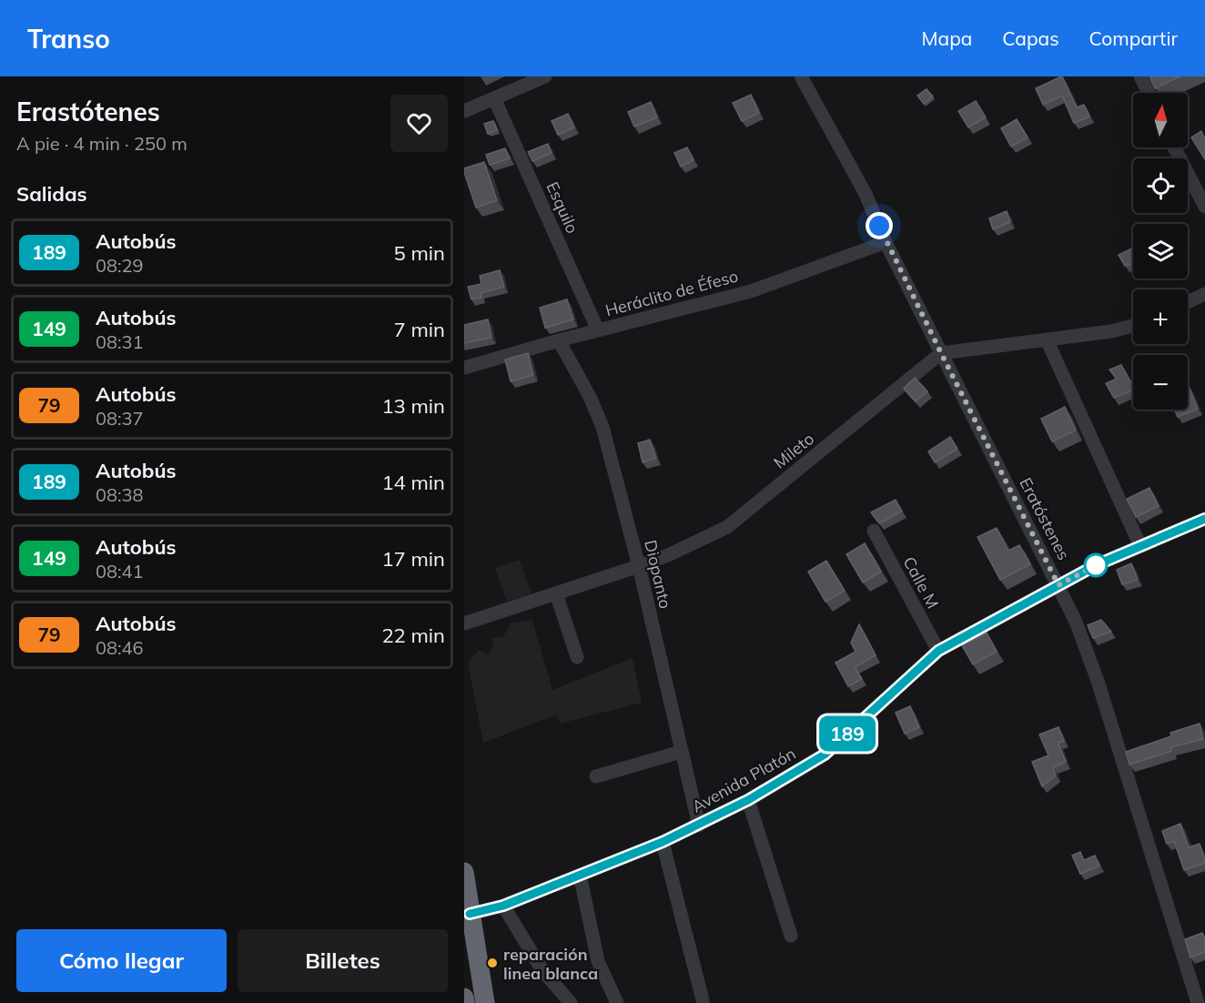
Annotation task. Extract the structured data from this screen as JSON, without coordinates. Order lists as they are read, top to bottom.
{
  "streets": {
    "street": [
      "Esquilo",
      "Heráclito de Éfeso",
      "Mileto",
      "Eratóstenes",
      "Diopanto",
      "Calle M",
      "Avenida Platón"
    ]
  },
  "crossings": [
    ["Esquilo", "Heráclito de Éfeso"],
    ["Heráclito de Éfeso", "Eratóstenes"],
    ["Heráclito de Éfeso", "Diopanto"],
    ["Mileto", "Eratóstenes"],
    ["Mileto", "Diopanto"],
    ["Eratóstenes", "Avenida Platón"],
    ["Diopanto", "Avenida Platón"],
    ["Calle M", "Avenida Platón"]
  ],
  "places": ["reparación linea blanca"],
  "lines": ["bus line 189"],
  "north": "top",
  "page": {
    "header": "Transo",
    "nav": ["Mapa", "Capas", "Compartir"],
    "heading": [
      ["Erastótenes", "A pie · 4 min · 250 m"],
      "Salidas"
    ],
    "on_map": "189",
    "map_buttons": ["+", "−"],
    "list": [
      {
        "mark": "189",
        "name": "Autobús",
        "note": "08:29",
        "value": "5 min"
      },
      {
        "mark": "149",
        "name": "Autobús",
        "note": "08:31",
        "value": "7 min"
      },
      {
        "mark": "79",
        "name": "Autobús",
        "note": "08:37",
        "value": "13 min"
      },
      {
        "mark": "189",
        "name": "Autobús",
        "note": "08:38",
        "value": "14 min"
      },
      {
        "mark": "149",
        "name": "Autobús",
        "note": "08:41",
        "value": "17 min"
      },
      {
        "mark": "79",
        "name": "Autobús",
        "note": "08:46",
        "value": "22 min"
      }
    ],
    "buttons": ["Cómo llegar", "Billetes"]
  }
}
